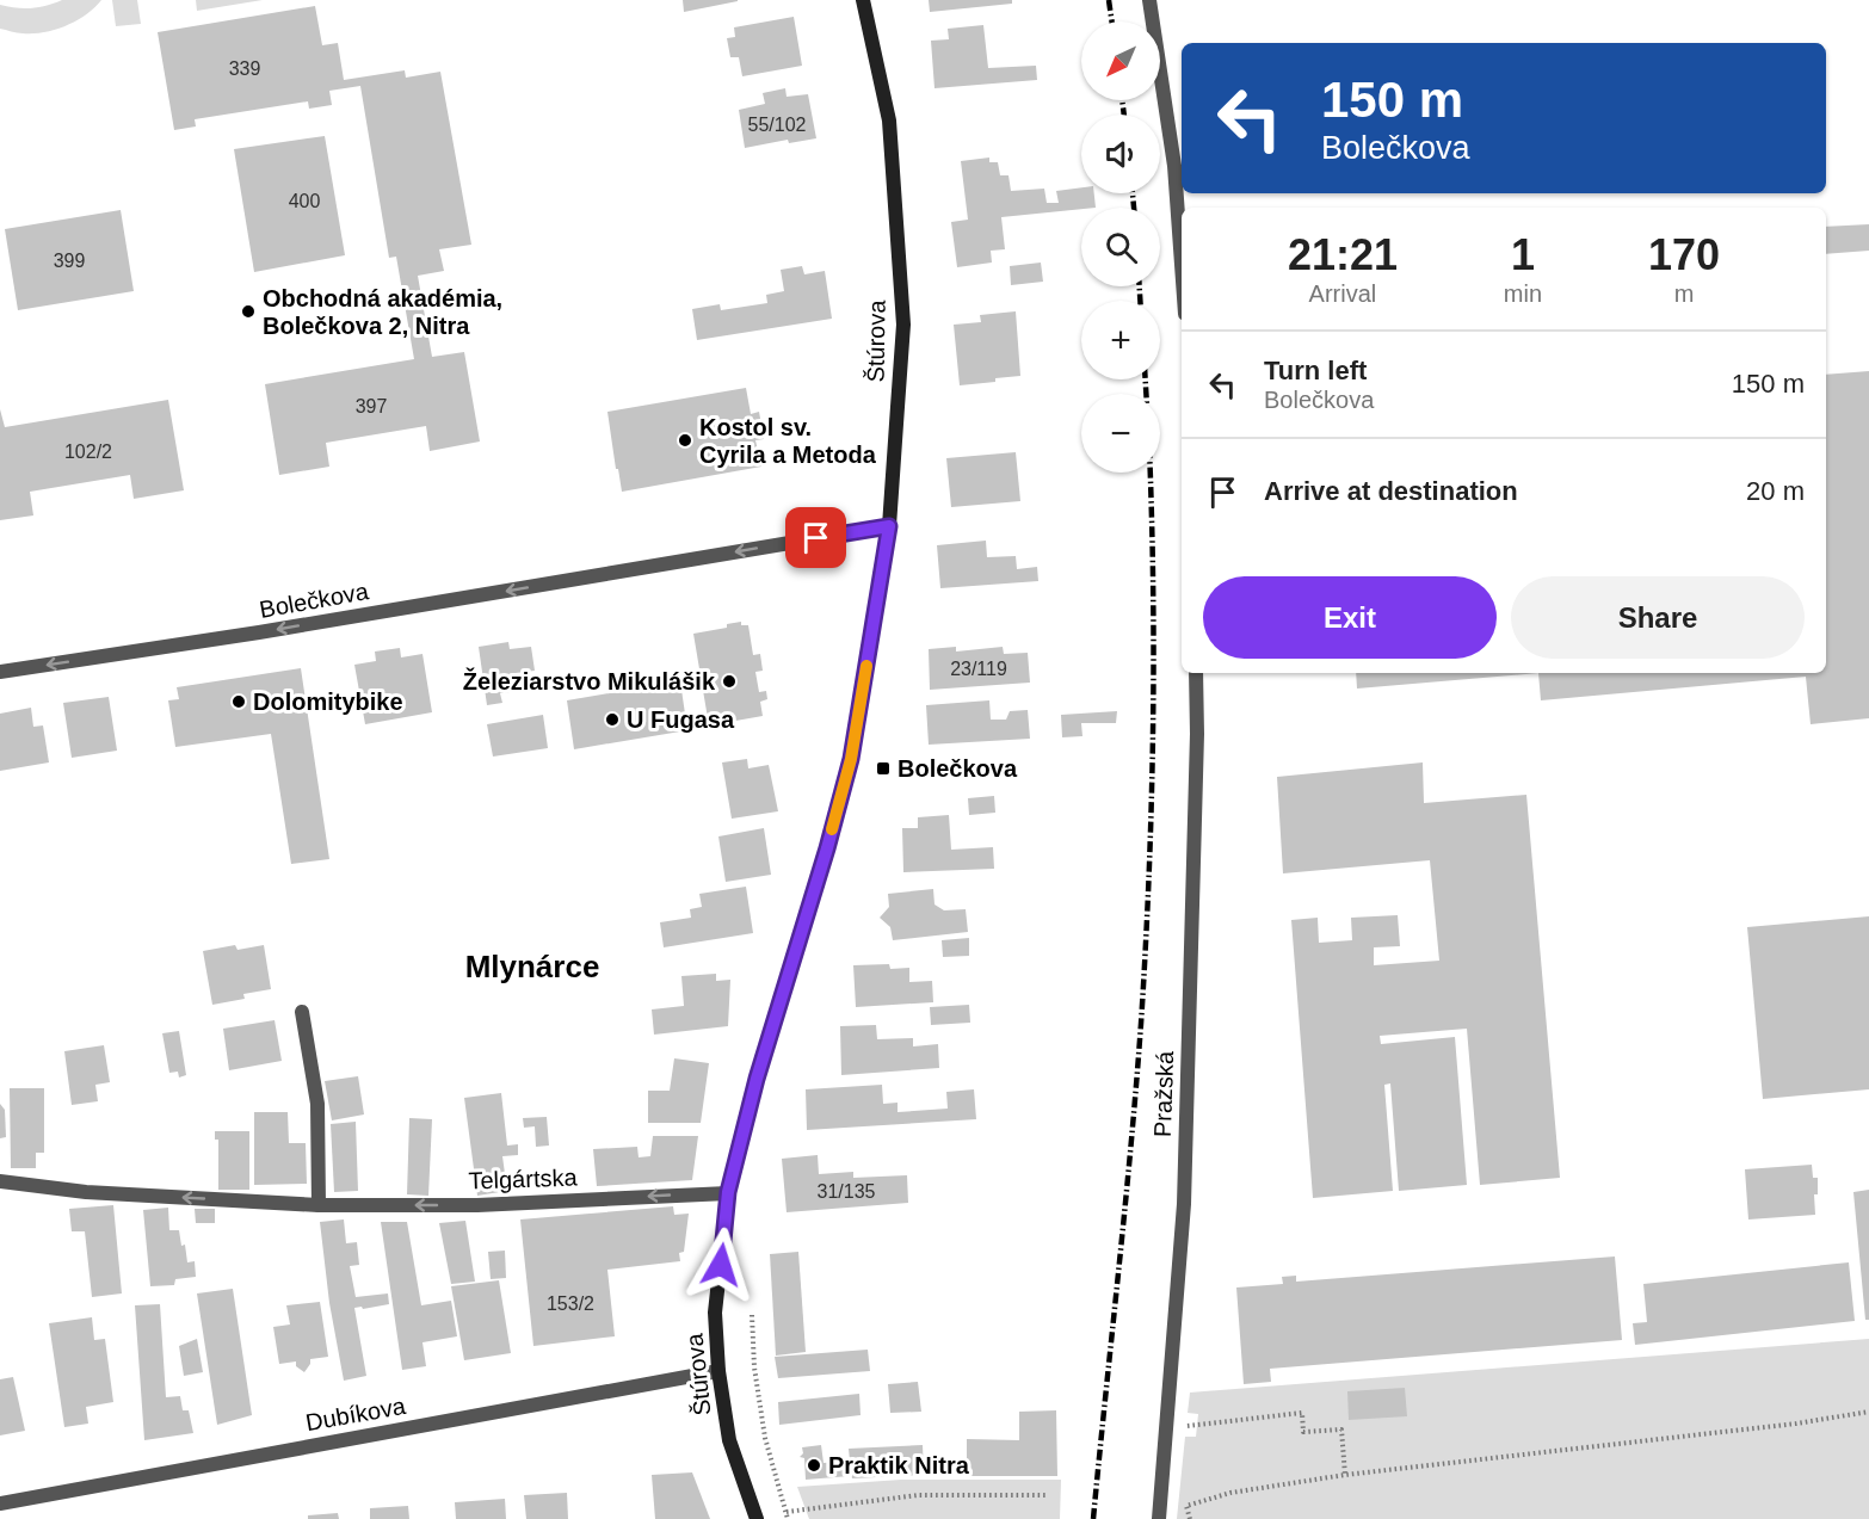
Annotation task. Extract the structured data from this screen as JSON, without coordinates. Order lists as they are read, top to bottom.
{
  "streets": {
    "street": [
      "Štúrova",
      "Bolečkova",
      "Pražská",
      "Telgártska",
      "Dubíkova"
    ]
  },
  "crossings": [
    ["Štúrova", "Bolečkova"],
    ["Štúrova", "Telgártska"],
    ["Štúrova", "Dubíkova"]
  ],
  "one_way": ["Bolečkova", "Telgártska"],
  "districts": ["Mlynárce"],
  "places": {
    "other": [
      "Obchodná akadémia, Bolečkova 2, Nitra",
      "Kostol sv. Cyrila a Metoda",
      "Železiarstvo Mikulášik",
      "Dolomitybike",
      "U Fugasa",
      "Praktik Nitra"
    ],
    "transit": ["Bolečkova"]
  },
  "house_numbers": [
    "339",
    "55/102",
    "400",
    "399",
    "397",
    "102/2",
    "23/119",
    "31/135",
    "153/2"
  ],
  "north": "bottom left",
  "page": {
    "map_buttons": ["+", "−"],
    "turn": ["150 m", "Bolečkova"],
    "eta": [
      "21:21",
      "Arrival",
      "1",
      "min",
      "170",
      "m"
    ],
    "list": [
      {
        "name": "Turn left",
        "note": "Bolečkova",
        "value": "150 m"
      },
      {
        "name": "Arrive at destination",
        "value": "20 m"
      }
    ],
    "buttons": ["Exit", "Share"]
  }
}
